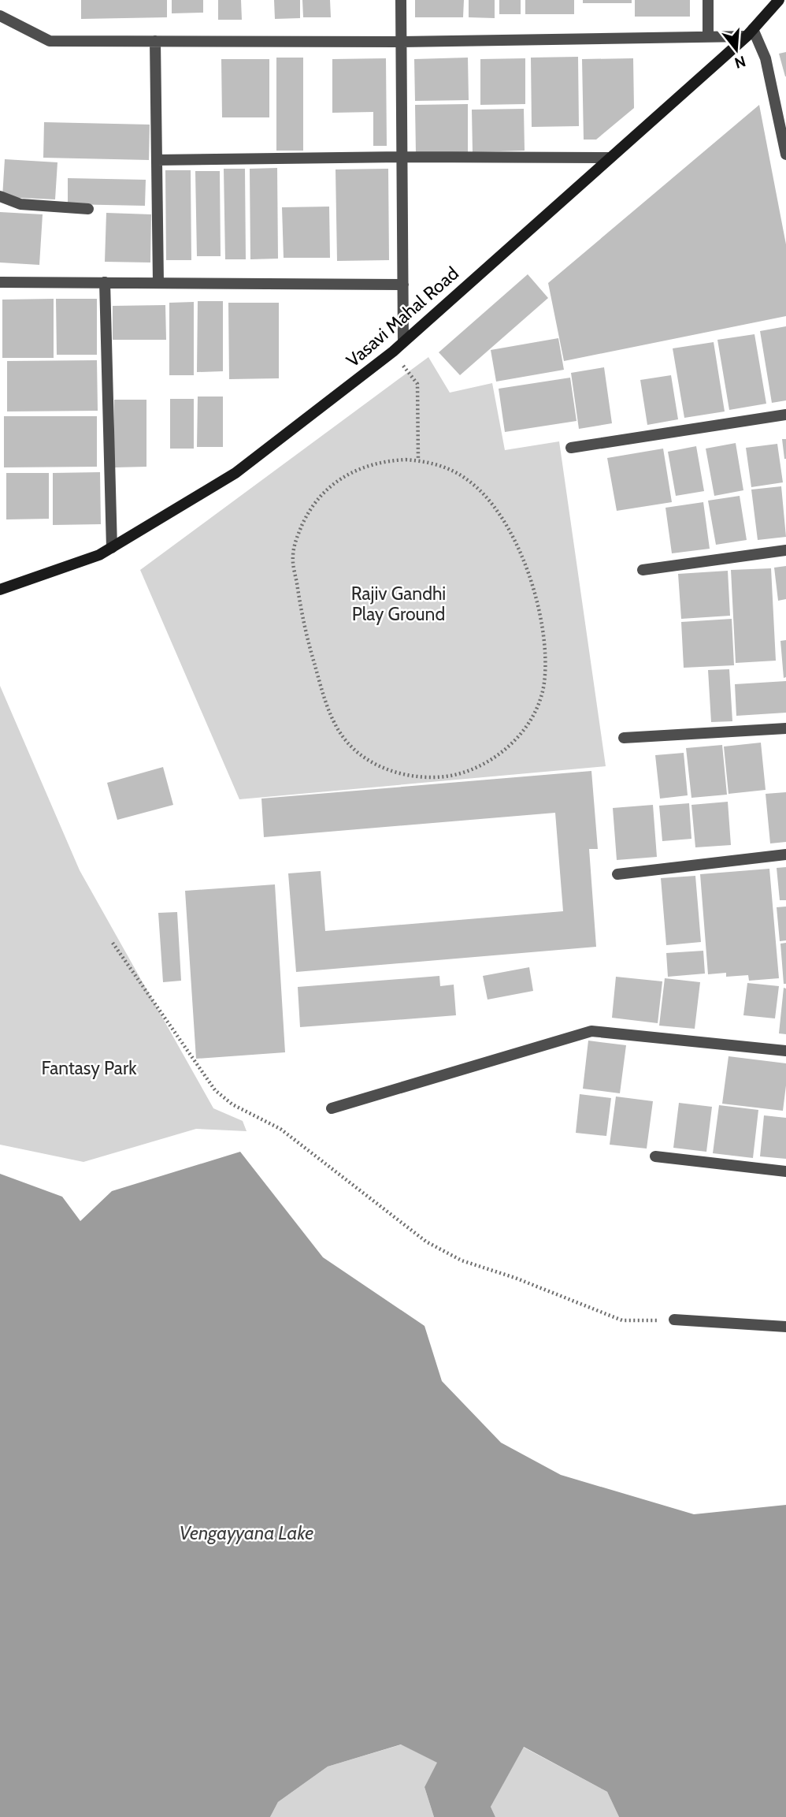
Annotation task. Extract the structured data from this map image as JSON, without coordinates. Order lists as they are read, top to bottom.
{
  "streets": {
    "street": ["Vasavi Mahal Road"]
  },
  "water": ["Vengayyana Lake"],
  "parks": ["Rajiv Gandhi Play Ground", "Fantasy Park"],
  "north": "bottom"
}
